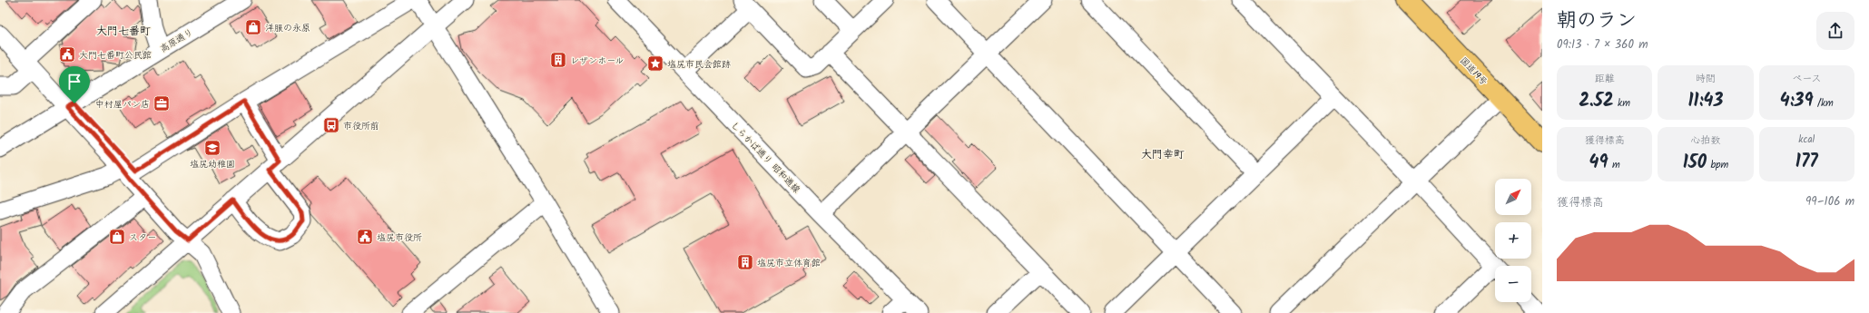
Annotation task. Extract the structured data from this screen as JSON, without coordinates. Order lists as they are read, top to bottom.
{
  "streets": {
    "highway": ["国道19号"],
    "street": ["高原通り", "しらかば通り 昭和通線"]
  },
  "districts": ["大門七番町", "大門幸町"],
  "places": {
    "shop": ["洋服の永原", "スター"],
    "public building": ["大門七番町公民館", "塩尻市役所"],
    "building": ["レザンホール", "塩尻市立体育館"],
    "place": ["塩尻市民会館跡"],
    "office": ["中村屋パン店"],
    "bus stop": ["市役所前"],
    "school or university": ["塩尻幼稚園"]
  },
  "north": "top right",
  "page": {
    "heading": ["朝のラン", "09:13 · 7 × 360 m"],
    "stats": [
      ["距離", "2.52 km"],
      ["時間", "11:43"],
      ["ペース", "4:39 /km"],
      ["獲得標高", "49 m"],
      ["心拍数", "150 bpm"],
      ["kcal", "177"]
    ],
    "map_buttons": ["+", "−"],
    "chart": ["獲得標高", "99–106 m"]
  }
}
